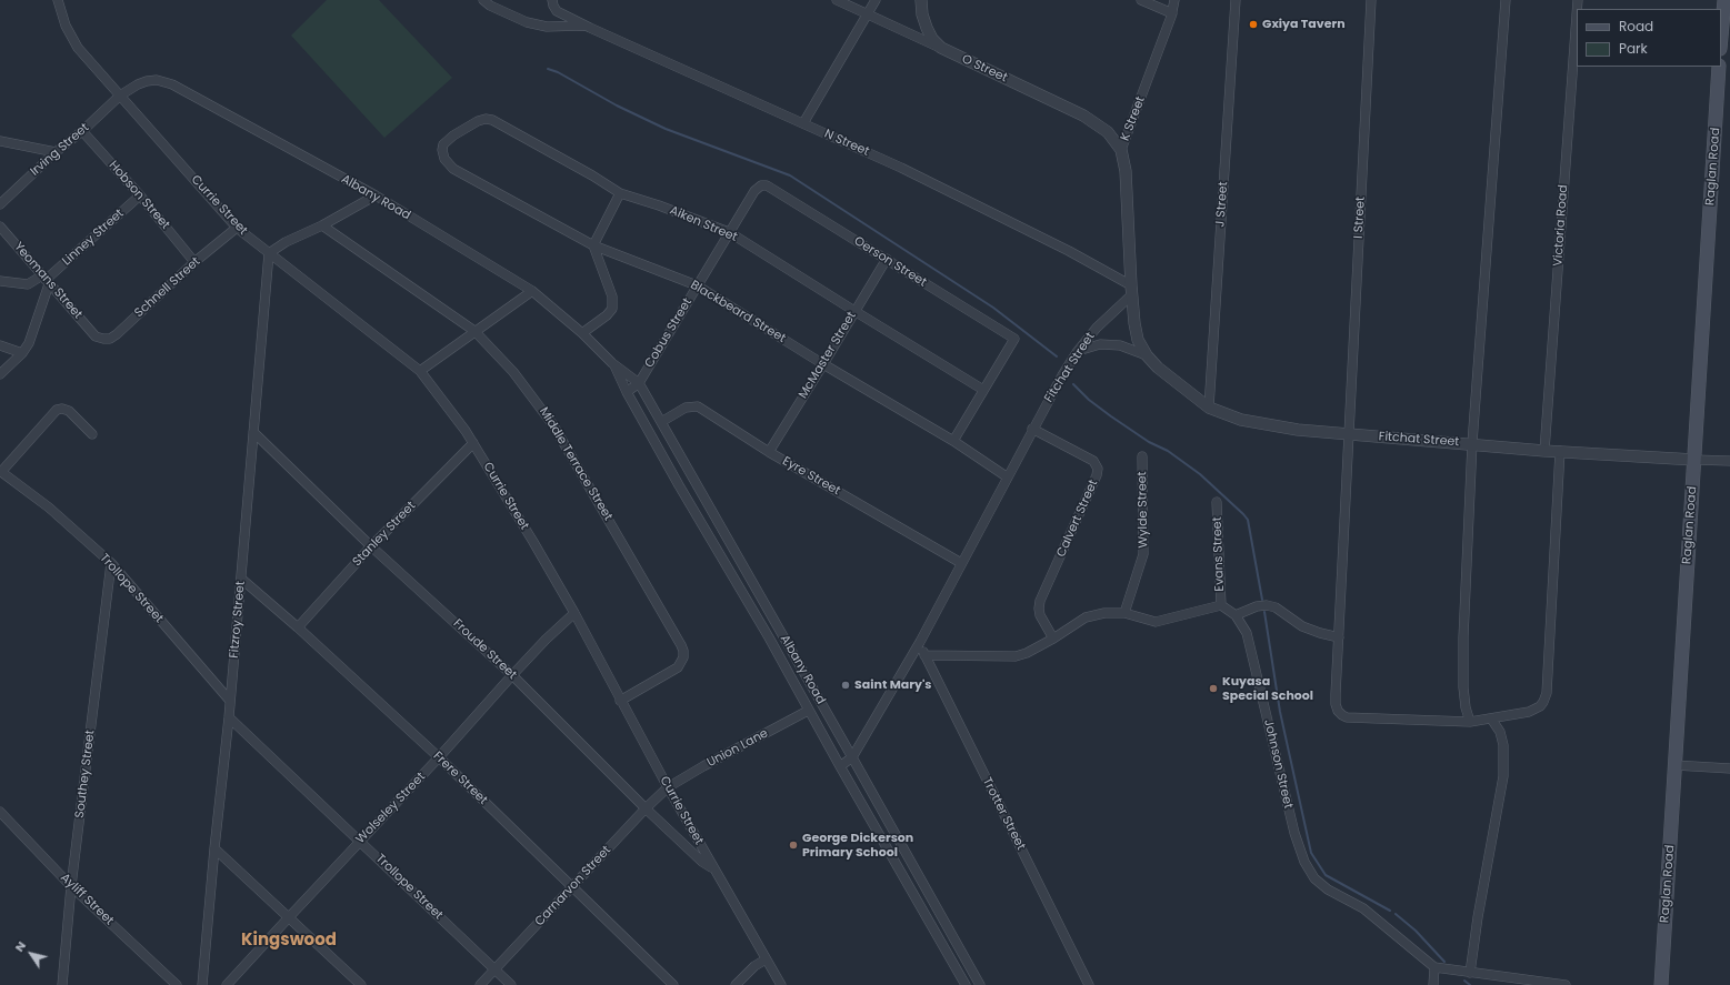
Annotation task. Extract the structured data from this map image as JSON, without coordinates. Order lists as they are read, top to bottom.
{
  "streets": {
    "main road": ["Raglan Road"],
    "street": [
      "O Street",
      "K Street",
      "N Street",
      "Irving Street",
      "Hobson Street",
      "Albany Road",
      "J Street",
      "Currie Street",
      "I Street",
      "Aiken Street",
      "Victoria Road",
      "Linney Street",
      "Oerson Street",
      "Yeomans Street",
      "Schnell Street",
      "Blackbeard Street",
      "Cobus Street",
      "McMaster Street",
      "Fitchat Street",
      "Middle Terrace Street",
      "Eyre Street",
      "Wylde Street",
      "Calvert Street",
      "Stanley Street",
      "Evans Street",
      "Trollope Street",
      "Fitzroy Street",
      "Froude Street",
      "Union Lane",
      "Johnson Street",
      "Southey Street",
      "Frere Street",
      "Wolseley Street",
      "Trotter Street",
      "Carnarvon Street",
      "Ayliff Street"
    ]
  },
  "crossings": [
    ["O Street", "K Street"],
    ["K Street", "N Street"],
    ["K Street", "Fitchat Street"],
    ["N Street", "Fitchat Street"],
    ["Irving Street", "Hobson Street"],
    ["Irving Street", "Albany Road"],
    ["Irving Street", "Currie Street"],
    ["Raglan Road", "Fitchat Street"],
    ["Hobson Street", "Linney Street"],
    ["Hobson Street", "Schnell Street"],
    ["Albany Road", "Currie Street"],
    ["Albany Road", "Cobus Street"],
    ["Albany Road", "Fitchat Street"],
    ["Albany Road", "Eyre Street"],
    ["Albany Road", "Union Lane"],
    ["J Street", "Fitchat Street"],
    ["Currie Street", "Schnell Street"],
    ["Currie Street", "Middle Terrace Street"],
    ["Currie Street", "Stanley Street"],
    ["Currie Street", "Fitzroy Street"],
    ["Currie Street", "Froude Street"],
    ["Currie Street", "Union Lane"],
    ["Currie Street", "Wolseley Street"],
    ["Currie Street", "Carnarvon Street"],
    ["I Street", "Fitchat Street"],
    ["Aiken Street", "Oerson Street"],
    ["Aiken Street", "Blackbeard Street"],
    ["Aiken Street", "Cobus Street"],
    ["Aiken Street", "McMaster Street"],
    ["Victoria Road", "Fitchat Street"],
    ["Linney Street", "Yeomans Street"],
    ["Oerson Street", "Cobus Street"],
    ["Oerson Street", "McMaster Street"],
    ["Yeomans Street", "Schnell Street"],
    ["Blackbeard Street", "Cobus Street"],
    ["Blackbeard Street", "McMaster Street"],
    ["Blackbeard Street", "Fitchat Street"],
    ["McMaster Street", "Eyre Street"],
    ["Fitchat Street", "Eyre Street"],
    ["Fitchat Street", "Calvert Street"],
    ["Fitchat Street", "Trotter Street"],
    ["Stanley Street", "Froude Street"],
    ["Stanley Street", "Frere Street"],
    ["Evans Street", "Johnson Street"],
    ["Trollope Street", "Fitzroy Street"],
    ["Trollope Street", "Southey Street"],
    ["Trollope Street", "Wolseley Street"],
    ["Trollope Street", "Carnarvon Street"],
    ["Fitzroy Street", "Froude Street"],
    ["Fitzroy Street", "Frere Street"],
    ["Froude Street", "Wolseley Street"],
    ["Froude Street", "Carnarvon Street"],
    ["Union Lane", "Carnarvon Street"],
    ["Southey Street", "Ayliff Street"],
    ["Frere Street", "Wolseley Street"],
    ["Frere Street", "Carnarvon Street"]
  ],
  "districts": ["Kingswood"],
  "places": [
    "Gxiya Tavern",
    "Saint Mary's",
    "Kuyasa Special School",
    "George Dickerson Primary School"
  ],
  "legend": ["Road", "Park"],
  "north": "top left"
}
